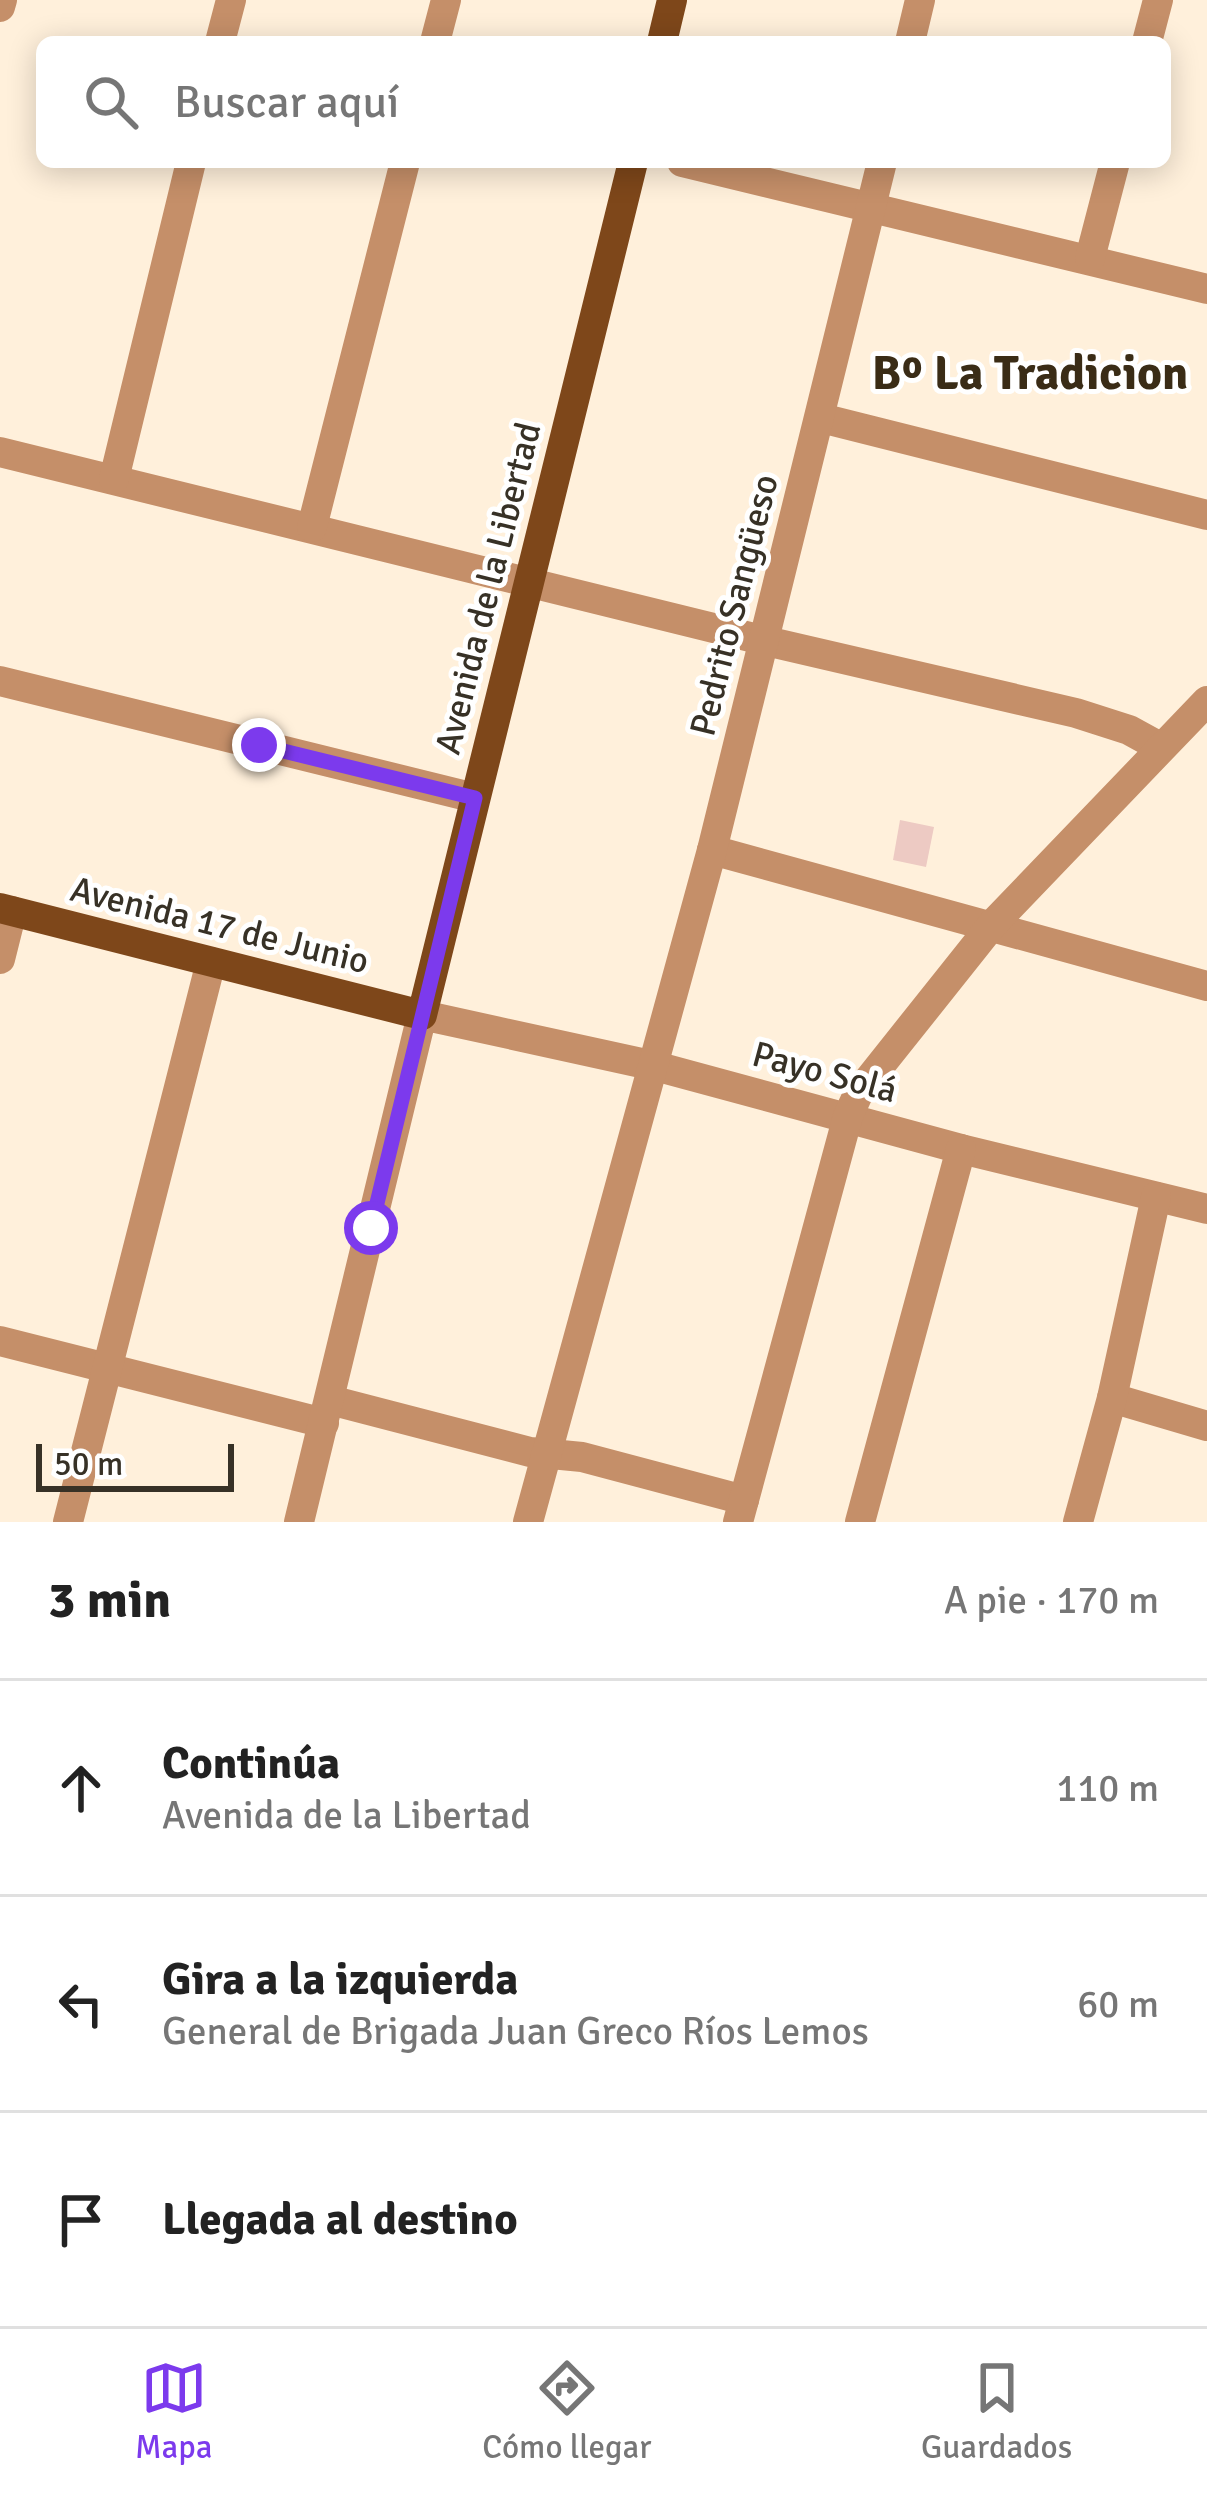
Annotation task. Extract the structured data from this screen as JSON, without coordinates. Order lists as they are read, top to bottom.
{
  "streets": {
    "main road": ["Avenida de la Libertad", "Avenida 17 de Junio"],
    "street": ["Pedrito Sangüeso", "Payo Solá"]
  },
  "crossings": [
    ["Avenida de la Libertad", "Avenida 17 de Junio"],
    ["Avenida de la Libertad", "Payo Solá"],
    ["Pedrito Sangüeso", "Payo Solá"],
    ["Avenida 17 de Junio", "Payo Solá"]
  ],
  "districts": ["Bº La Tradicion"],
  "scale_bar": "50 m",
  "page": {
    "search": "Buscar aquí",
    "scale": "50 m",
    "heading": ["3 min", "A pie · 170 m"],
    "list": [
      ["Continúa", "Avenida de la Libertad", "110 m"],
      ["Gira a la izquierda", "General de Brigada Juan Greco Ríos Lemos", "60 m"],
      "Llegada al destino"
    ],
    "nav": ["Mapa", "Cómo llegar", "Guardados"]
  }
}
